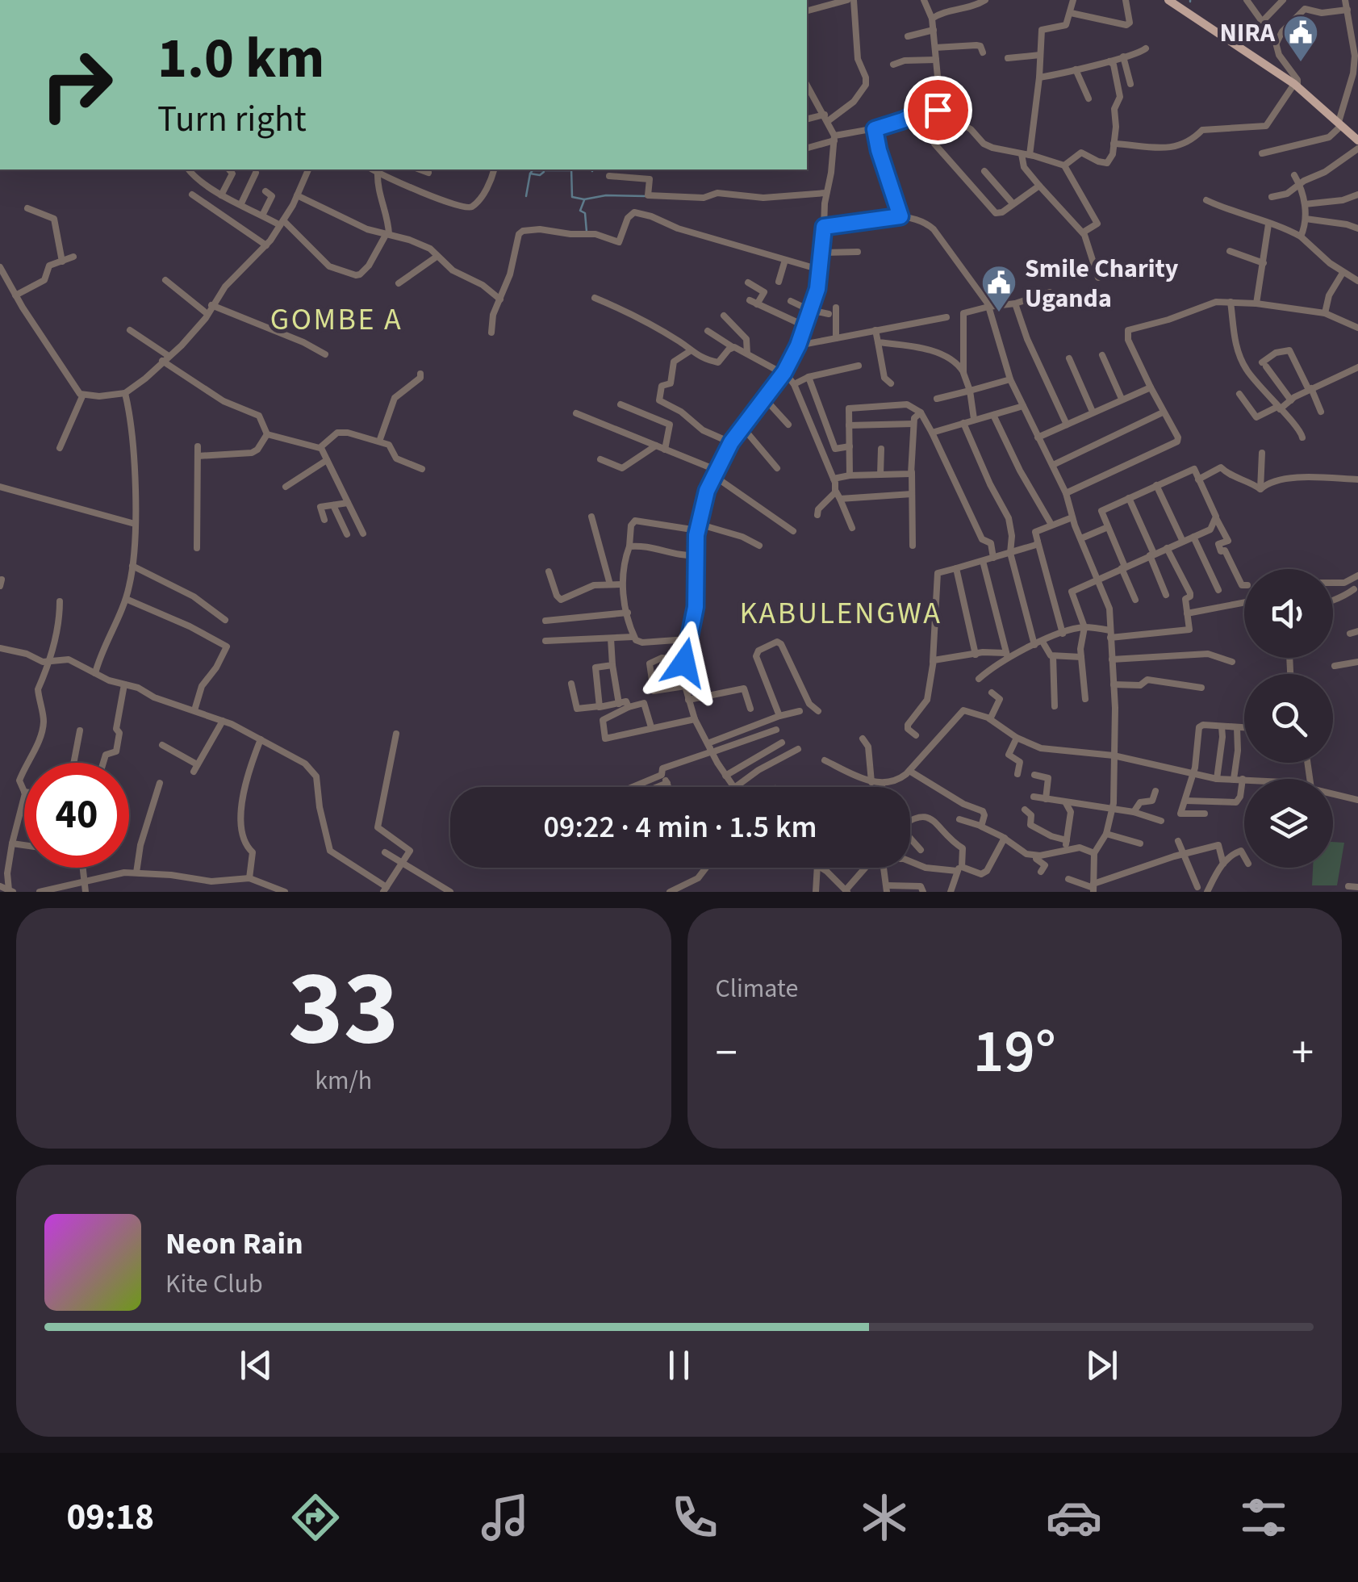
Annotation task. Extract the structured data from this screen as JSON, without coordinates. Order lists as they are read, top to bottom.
{
  "districts": ["GOMBE A", "KABULENGWA"],
  "places": {
    "public building": ["NIRA", "Smile Charity Uganda"]
  },
  "page": {
    "turn": ["1.0 km", "Turn right"],
    "limit": "40",
    "trip": "09:22 · 4 min · 1.5 km",
    "tile": [
      ["33", "km/h"],
      "Climate"
    ],
    "heat": ["−", "19°", "+"],
    "song": ["Neon Rain", "Kite Club"],
    "tabs": "09:18"
  }
}
